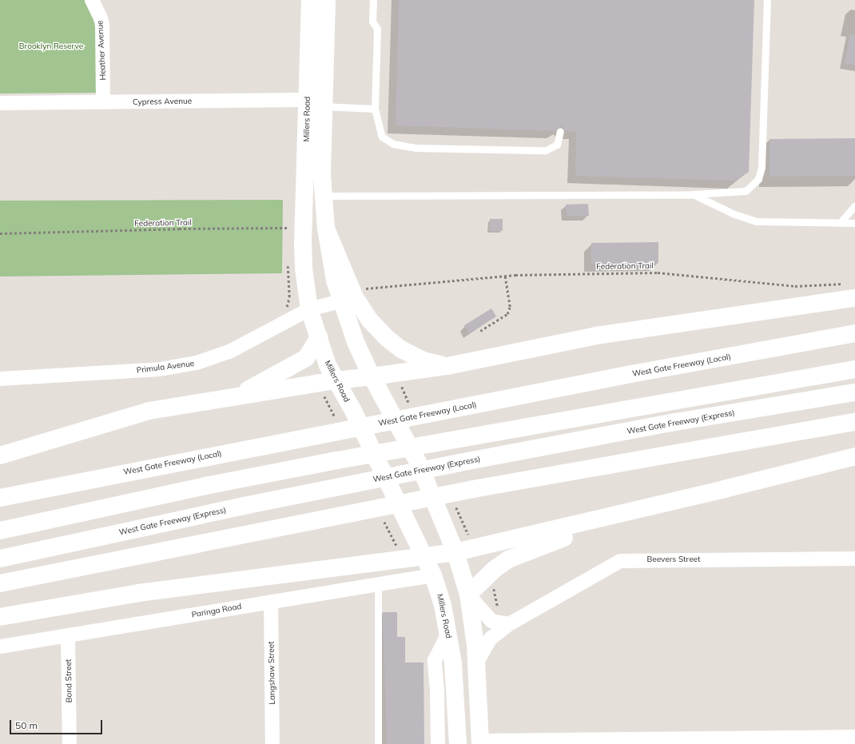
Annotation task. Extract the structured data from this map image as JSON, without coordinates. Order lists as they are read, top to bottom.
{
  "streets": {
    "main road": ["Millers Road", "West Gate Freeway (Local)", "West Gate Freeway (Express)"],
    "street": [
      "Heather Avenue",
      "Cypress Avenue",
      "Primula Avenue",
      "Beevers Street",
      "Paringa Road",
      "Langshaw Street",
      "Bond Street"
    ],
    "path": ["Federation Trail"]
  },
  "crossings": [
    ["Heather Avenue", "Cypress Avenue"],
    ["Cypress Avenue", "Millers Road"],
    ["Millers Road", "Federation Trail"],
    ["Millers Road", "Primula Avenue"],
    ["Millers Road", "Paringa Road"],
    ["Paringa Road", "Langshaw Street"],
    ["Paringa Road", "Bond Street"]
  ],
  "parks": ["Brooklyn Reserve"],
  "scale_bar": "50 m"
}
